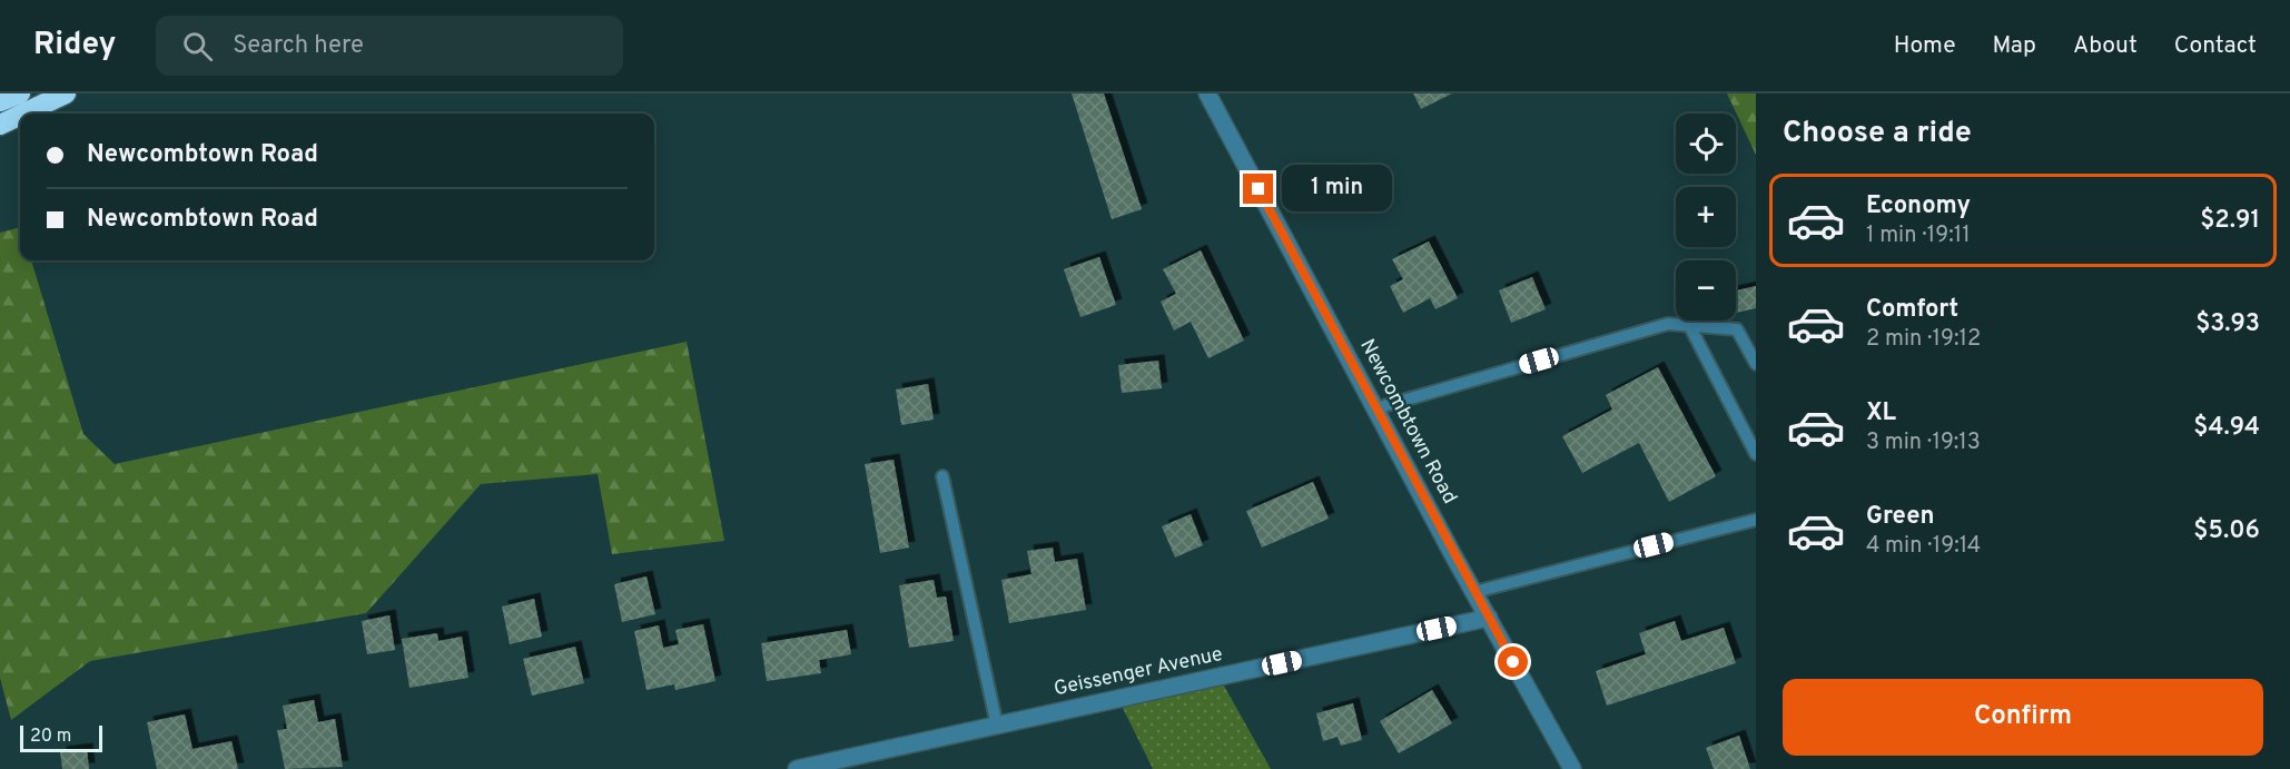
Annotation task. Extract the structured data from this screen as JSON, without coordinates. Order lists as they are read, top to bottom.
{
  "streets": {
    "street": ["Newcombtown Road", "Geissenger Avenue"]
  },
  "crossings": [
    ["Newcombtown Road", "Geissenger Avenue"]
  ],
  "scale_bar": "20 m",
  "page": {
    "header": "Ridey",
    "search": "Search here",
    "nav": [
      "Home",
      "Map",
      "About",
      "Contact"
    ],
    "heading": "Choose a ride",
    "map_buttons": ["+", "−"],
    "banner": ["Newcombtown Road", "Newcombtown Road"],
    "bubble": "1 min",
    "list": [
      {
        "name": "Economy",
        "note": "1 min · 19:11",
        "value": "$2.91"
      },
      {
        "name": "Comfort",
        "note": "2 min · 19:12",
        "value": "$3.93"
      },
      {
        "name": "XL",
        "note": "3 min · 19:13",
        "value": "$4.94"
      },
      {
        "name": "Green",
        "note": "4 min · 19:14",
        "value": "$5.06"
      }
    ],
    "buttons": "Confirm",
    "scale": "20 m"
  }
}
